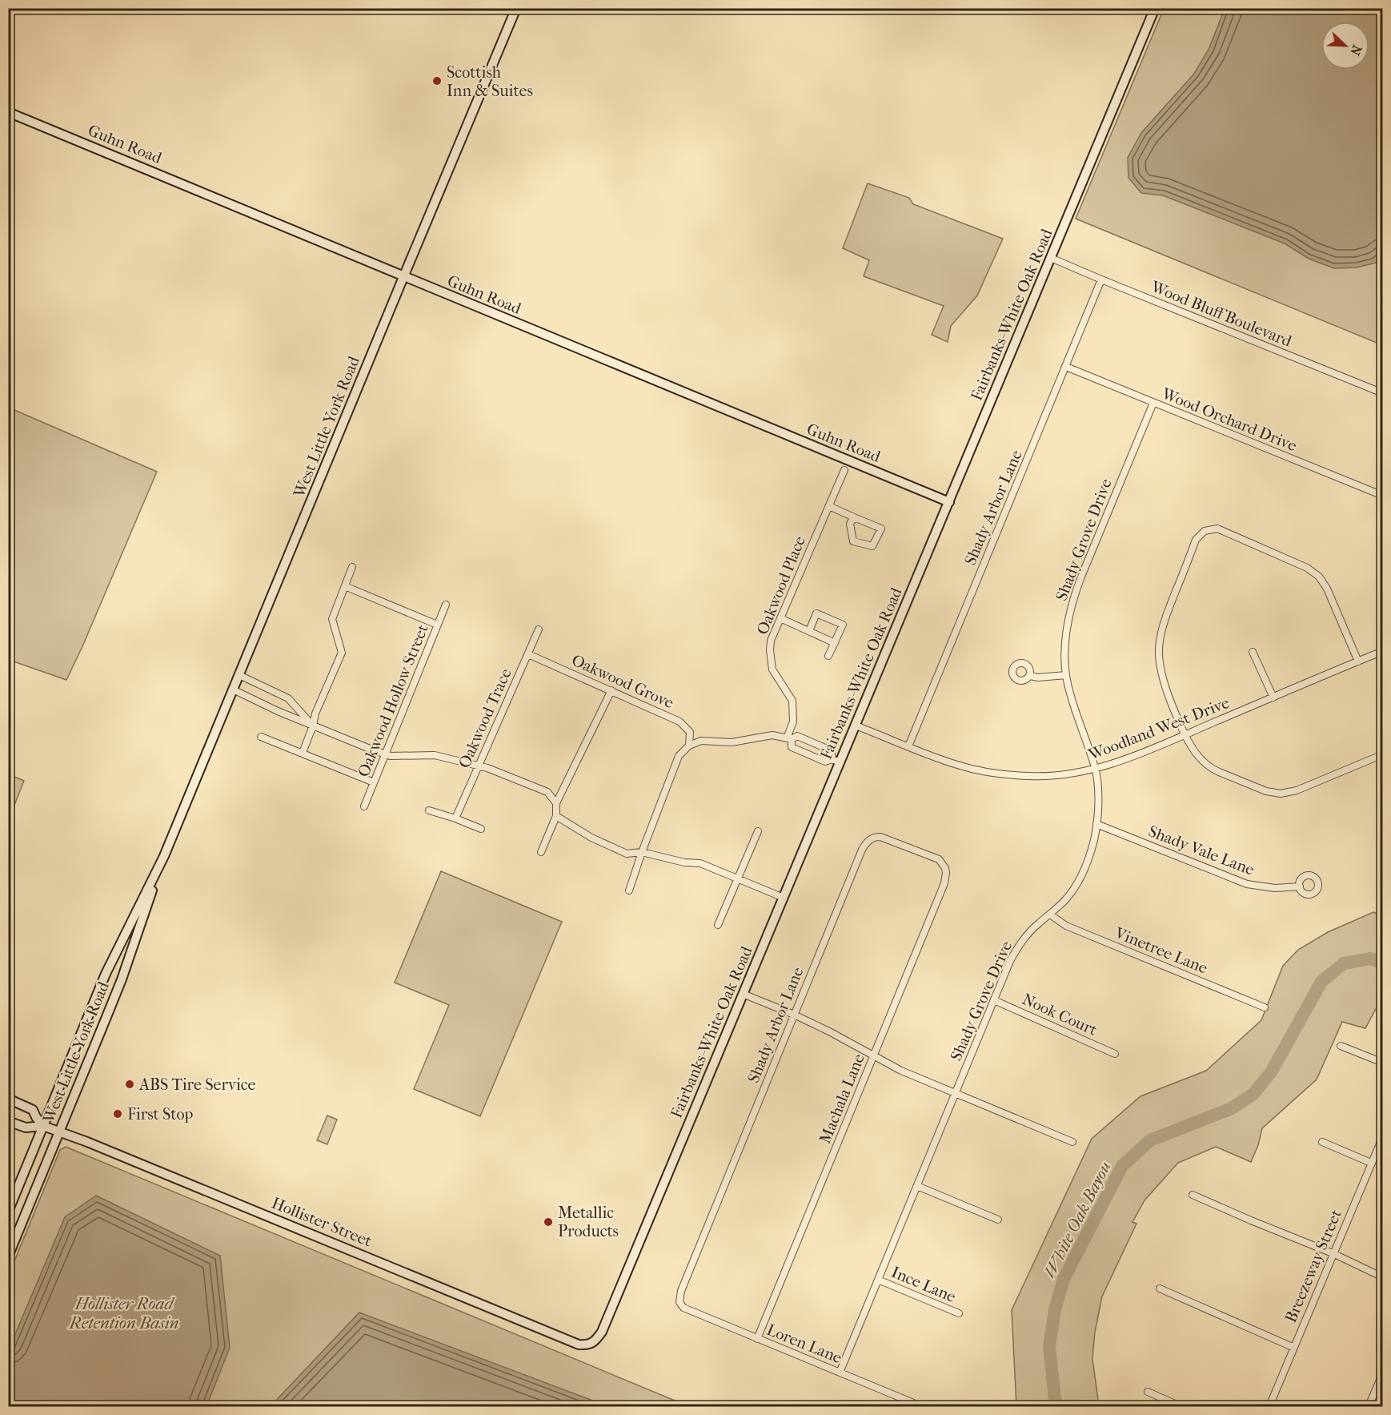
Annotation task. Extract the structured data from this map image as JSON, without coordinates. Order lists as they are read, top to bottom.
{
  "streets": {
    "street": [
      "Guhn Road",
      "Wood Bluff Boulevard",
      "Fairbanks-White Oak Road",
      "Wood Orchard Drive",
      "West Little York Road",
      "Shady Arbor Lane",
      "Shady Grove Drive",
      "Oakwood Place",
      "Oakwood Grove",
      "Oakwood Hollow Street",
      "Oakwood Trace",
      "Woodland West Drive",
      "Shady Vale Lane",
      "Vinetree Lane",
      "Nook Court",
      "Machala Lane",
      "Hollister Street",
      "Breezeway Street",
      "Ince Lane",
      "Loren Lane"
    ]
  },
  "crossings": [
    ["Guhn Road", "Fairbanks-White Oak Road"],
    ["Guhn Road", "West Little York Road"],
    ["Wood Bluff Boulevard", "Fairbanks-White Oak Road"],
    ["Wood Bluff Boulevard", "Shady Arbor Lane"],
    ["Fairbanks-White Oak Road", "Woodland West Drive"],
    ["Fairbanks-White Oak Road", "Hollister Street"],
    ["Wood Orchard Drive", "Shady Arbor Lane"],
    ["Wood Orchard Drive", "Shady Grove Drive"],
    ["West Little York Road", "Hollister Street"],
    ["Shady Arbor Lane", "Woodland West Drive"],
    ["Shady Arbor Lane", "Machala Lane"],
    ["Shady Arbor Lane", "Loren Lane"],
    ["Shady Grove Drive", "Woodland West Drive"],
    ["Shady Grove Drive", "Shady Vale Lane"],
    ["Shady Grove Drive", "Vinetree Lane"],
    ["Shady Grove Drive", "Nook Court"],
    ["Shady Grove Drive", "Ince Lane"],
    ["Shady Grove Drive", "Loren Lane"],
    ["Oakwood Grove", "Oakwood Trace"],
    ["Machala Lane", "Loren Lane"]
  ],
  "water": ["White Oak Bayou", "Hollister Road Retention Basin"],
  "places": [
    "Scottish Inn & Suites",
    "ABS Tire Service",
    "First Stop",
    "Metallic Products"
  ],
  "north": "bottom right"
}
